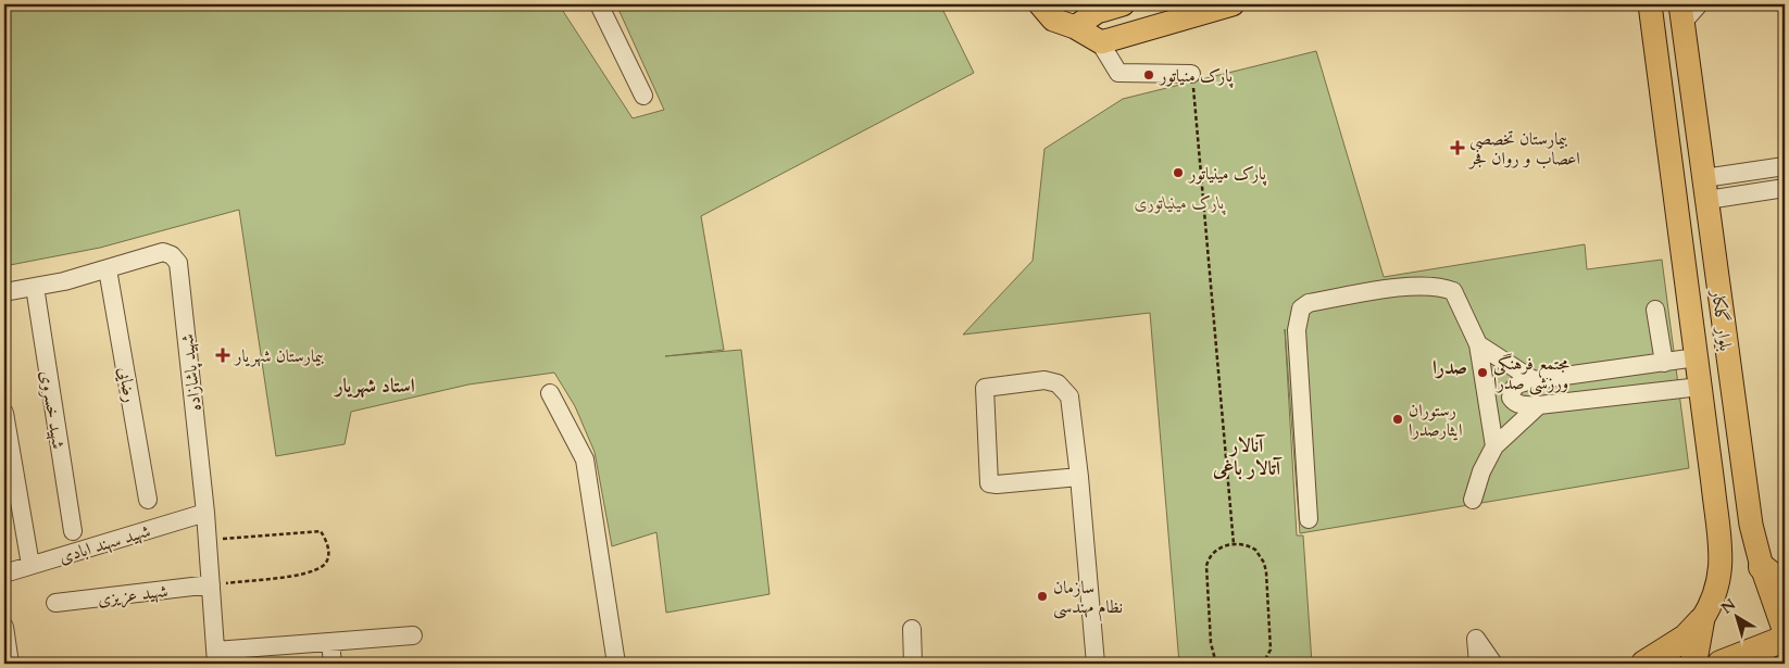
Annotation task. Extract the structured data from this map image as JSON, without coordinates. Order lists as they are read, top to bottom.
{
  "streets": {
    "main road": ["بلوار گلکار"],
    "street": [
      "شهید پاشازاده",
      "رضایی",
      "شهید خسروی",
      "شهید سهند ابادی",
      "شهید عزیزی"
    ]
  },
  "crossings": [
    ["شهید پاشازاده", "رضایی"],
    ["شهید پاشازاده", "شهید خسروی"],
    ["شهید پاشازاده", "شهید سهند ابادی"],
    ["شهید پاشازاده", "شهید عزیزی"]
  ],
  "districts": ["صدرا", "استاد شهریار", "آنالار آتالار باغی"],
  "parks": ["پارک مینیاتوری"],
  "places": {
    "other": [
      "پارک منیاتور",
      "پارک مینیاتور",
      "مجتمع فرهنگی ورزشی صدرا",
      "رستوران ایثارصدرا",
      "سازمان نظام مهندسی"
    ],
    "health": ["بیمارستان تخصصی اعصاب و روان فجر", "بیمارستان شهریار"]
  },
  "north": "top left"
}
